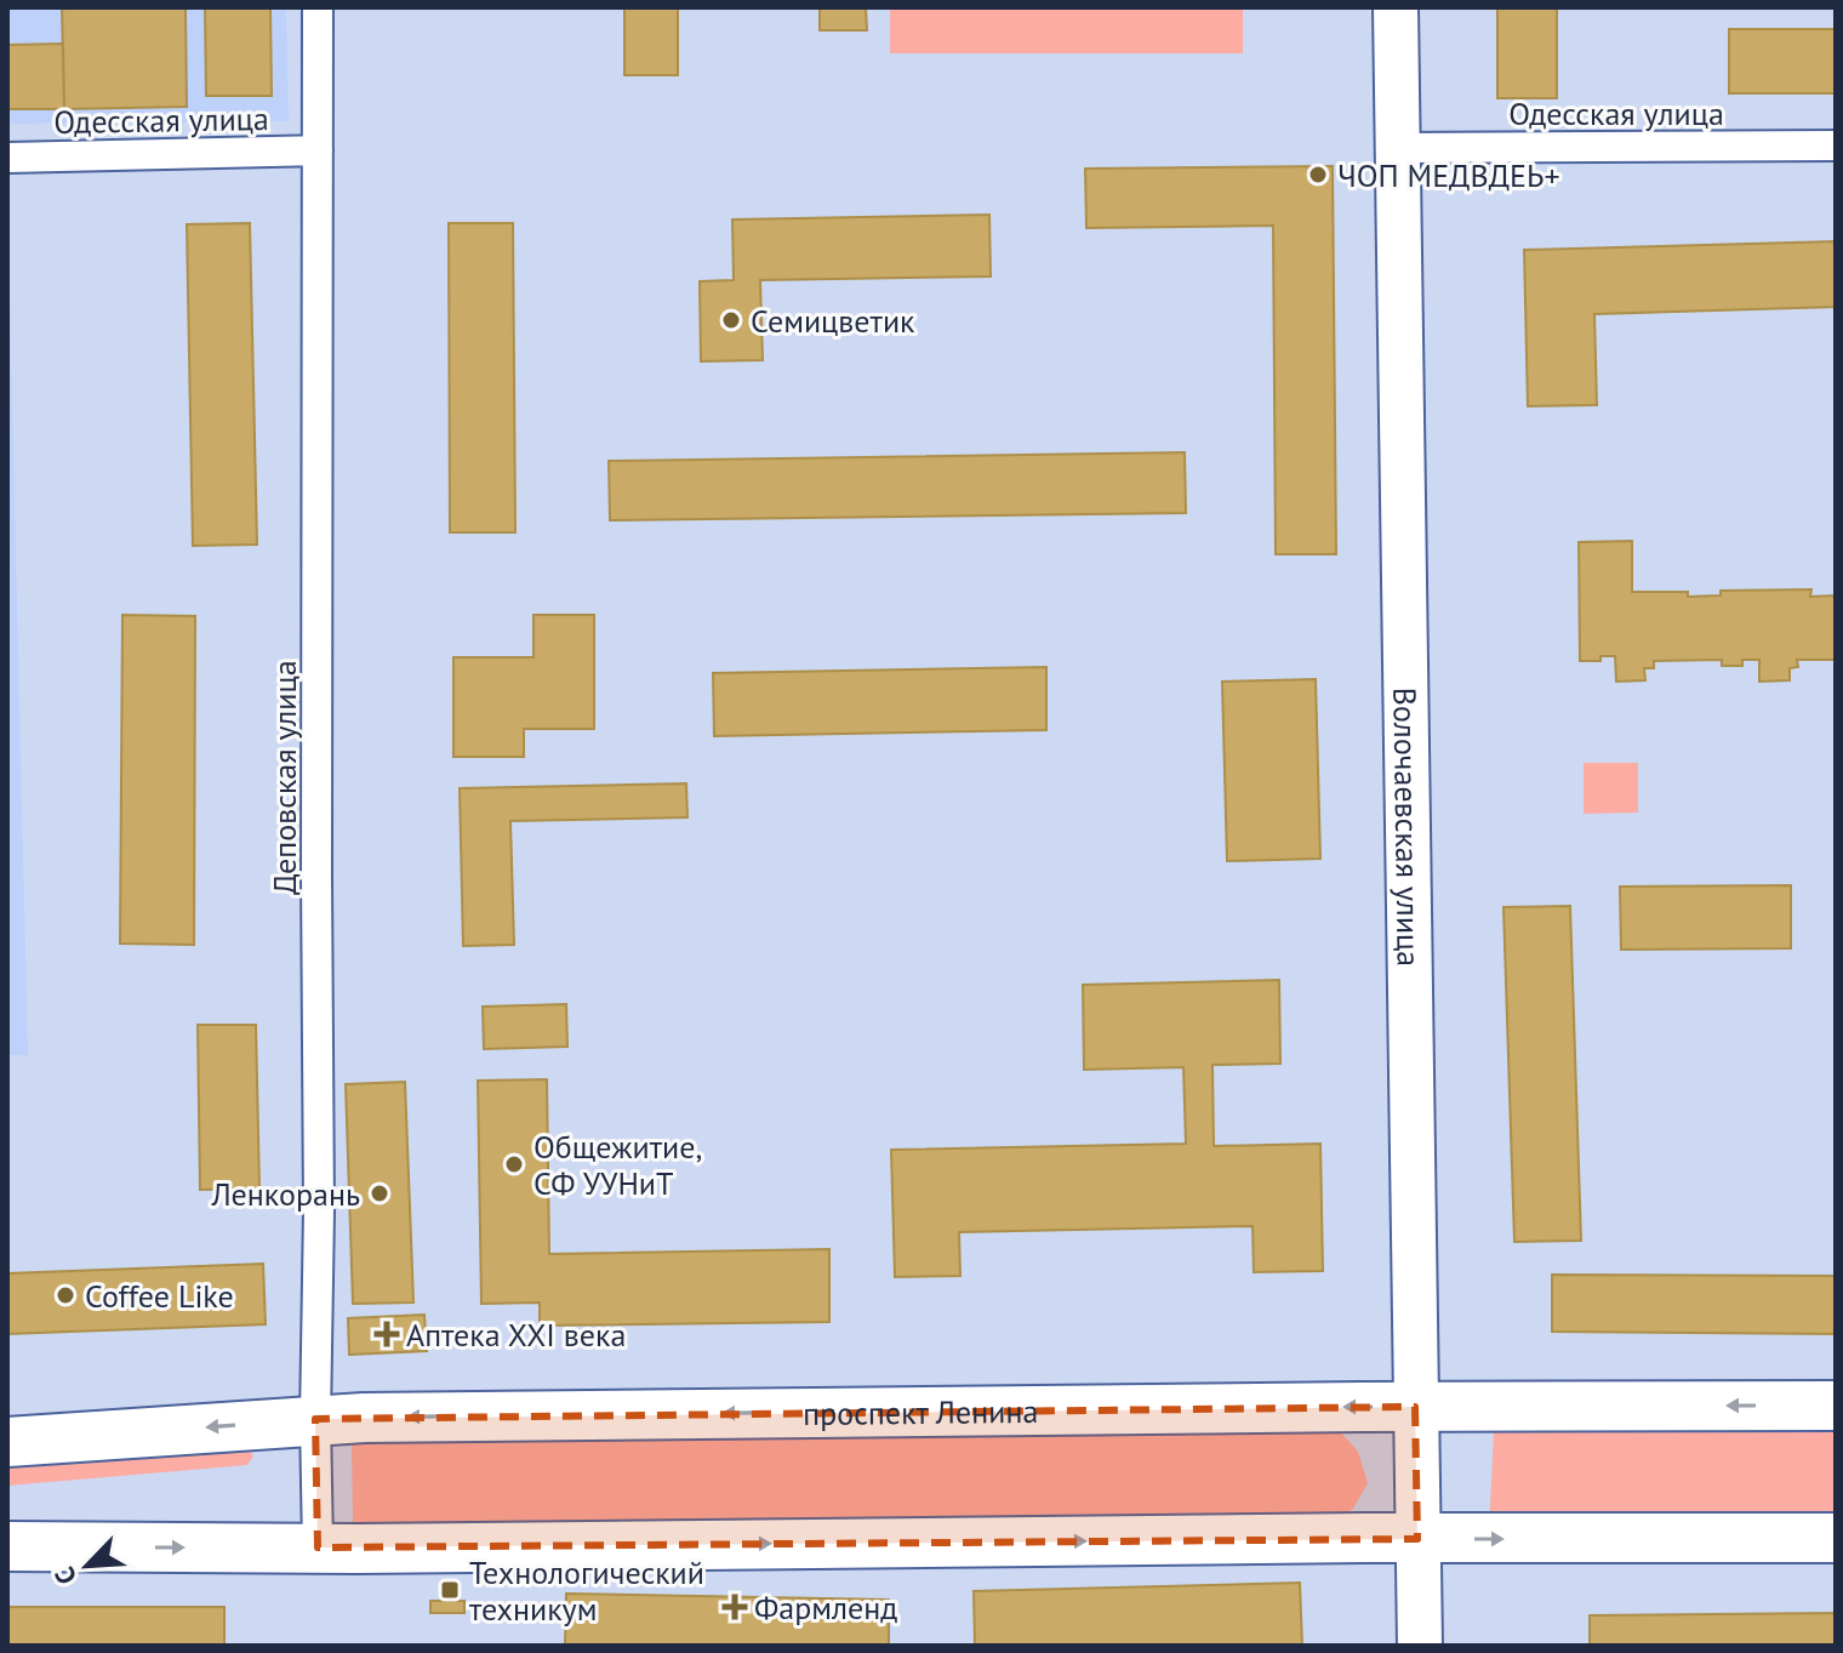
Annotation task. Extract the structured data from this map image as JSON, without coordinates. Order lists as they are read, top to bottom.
{
  "streets": {
    "main road": ["проспект Ленина"],
    "street": ["Одесская улица", "Деповская улица", "Волочаевская улица"]
  },
  "crossings": [
    ["Одесская улица", "Деповская улица"],
    ["Одесская улица", "Волочаевская улица"],
    ["Деповская улица", "проспект Ленина"],
    ["Волочаевская улица", "проспект Ленина"]
  ],
  "places": {
    "other": [
      "ЧОП МЕДВДЕЬ+",
      "Семицветик",
      "Общежитие, СФ УУНиТ",
      "Ленкорань",
      "Coffee Like"
    ],
    "health": ["Аптека ХХI века", "Фармленд"],
    "transit": ["Технологический техникум"]
  },
  "north": "bottom left"
}
